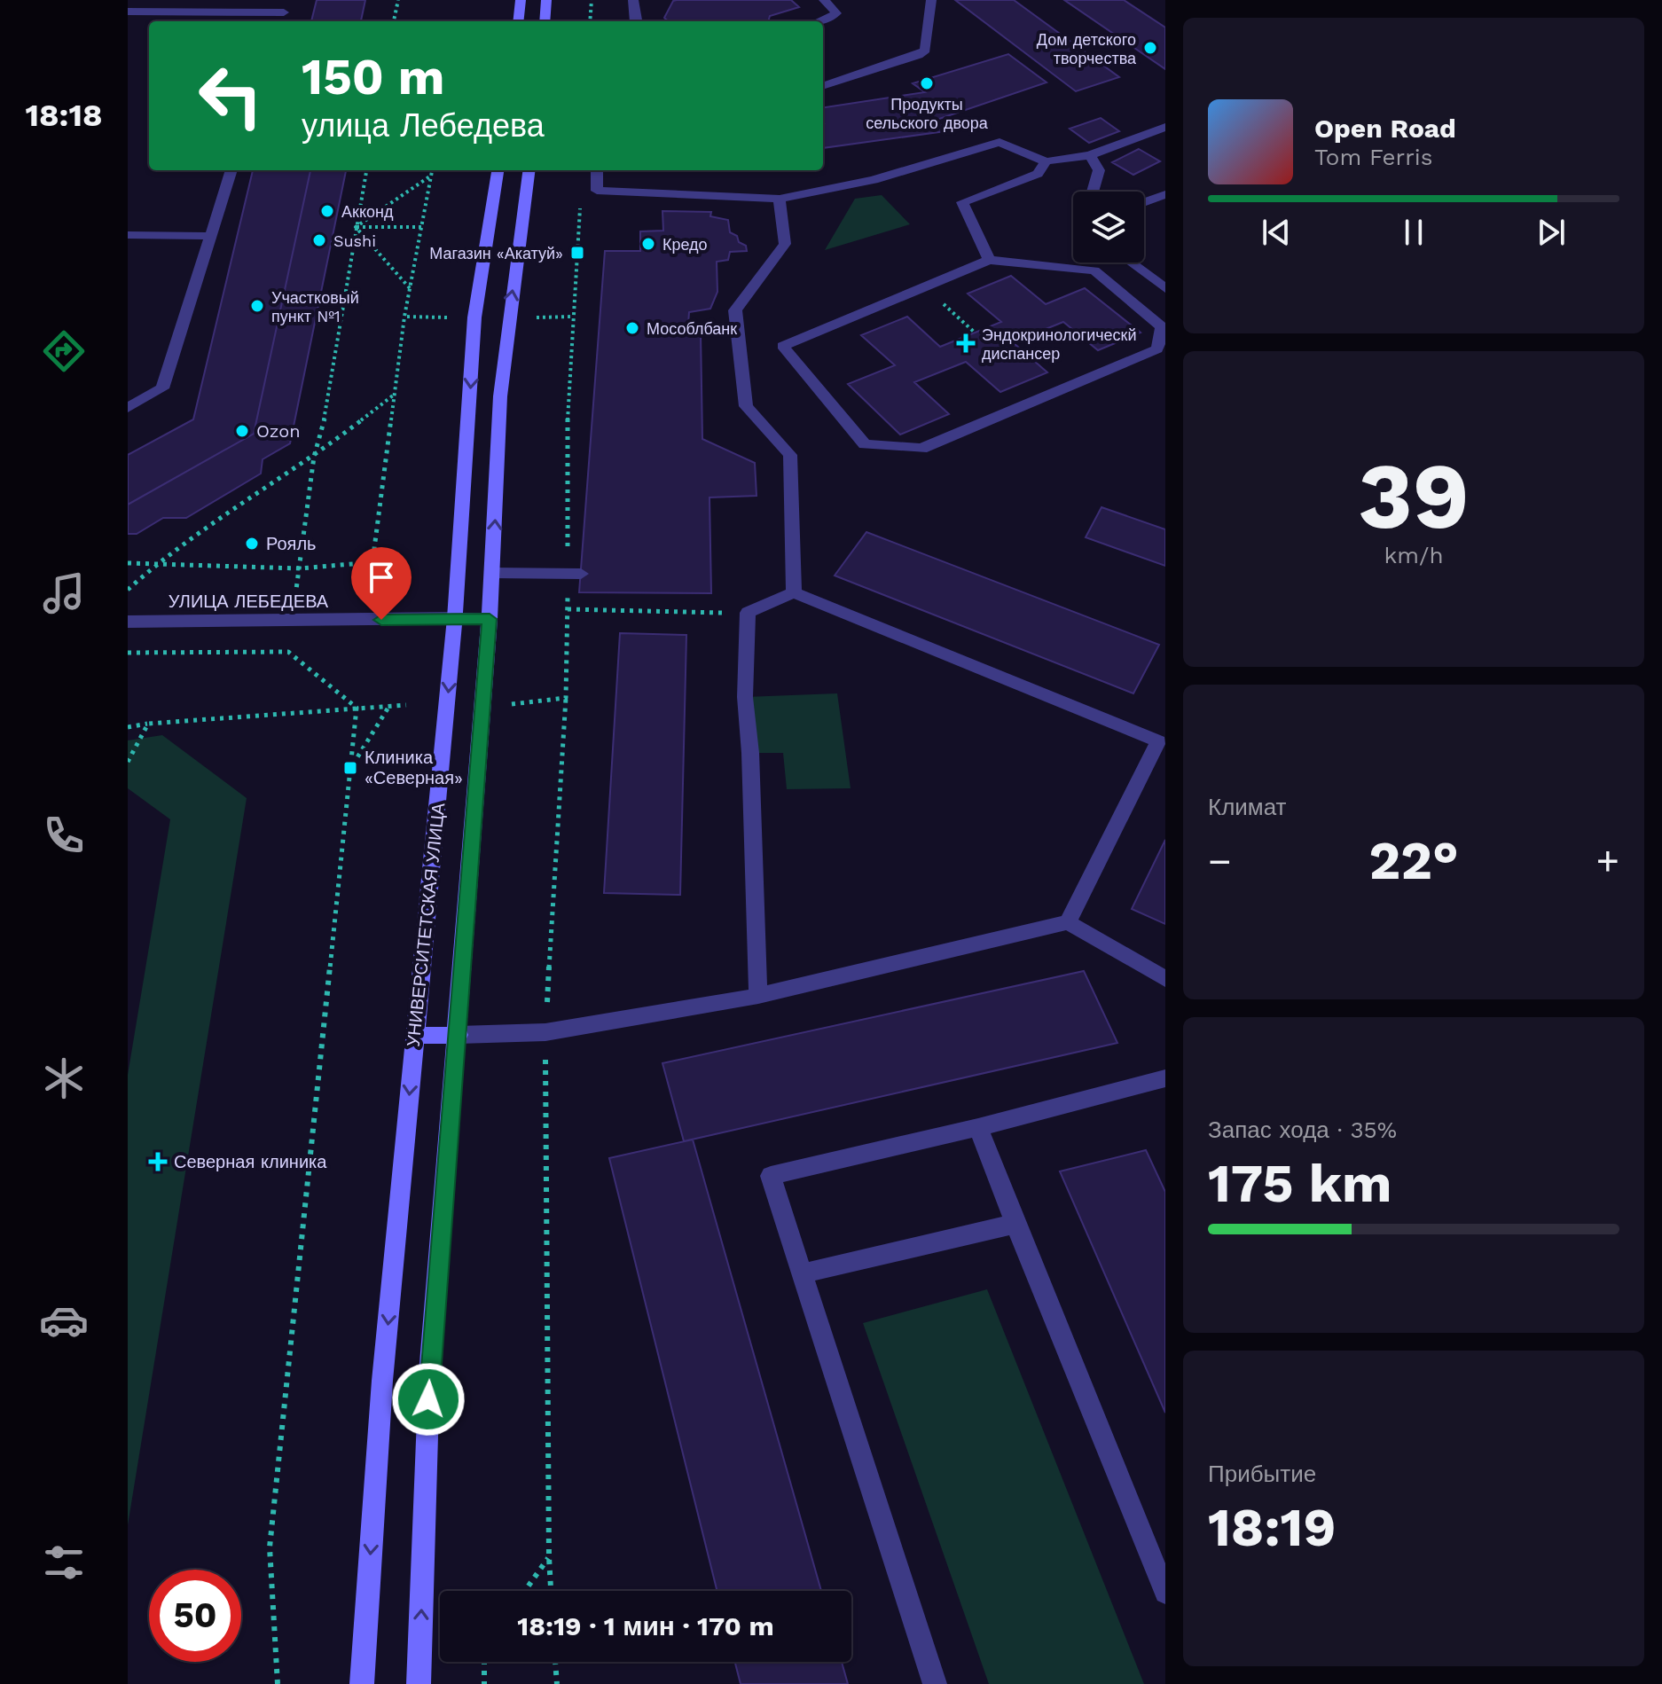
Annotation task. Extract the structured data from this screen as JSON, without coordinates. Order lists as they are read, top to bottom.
{
  "streets": {
    "main road": ["УНИВЕРСИТЕТСКАЯ УЛИЦА"],
    "street": ["УЛИЦА ЛЕБЕДЕВА"]
  },
  "crossings": [
    ["УЛИЦА ЛЕБЕДЕВА", "УНИВЕРСИТЕТСКАЯ УЛИЦА"]
  ],
  "places": {
    "other": [
      "Дом детского творчества",
      "Продукты сельского двора",
      "Акконд",
      "Sushi",
      "Кредо",
      "Участковый пункт №1",
      "Мособлбанк",
      "Ozon",
      "Рояль"
    ],
    "transit": ["Магазин «Акатуй»", "Клиника «Северная»"],
    "health": ["Эндокринологическй диспансер", "Северная клиника"]
  },
  "page": {
    "tabs": "18:18",
    "turn": ["150 m", "улица Лебедева"],
    "song": ["Open Road", "Tom Ferris"],
    "tile": [
      ["39", "km/h"],
      "Климат",
      ["Запас хода · 35%", "175 km"],
      ["Прибытие", "18:19"]
    ],
    "heat": ["−", "22°", "+"],
    "limit": "50",
    "trip": "18:19 · 1 мин · 170 m"
  }
}
